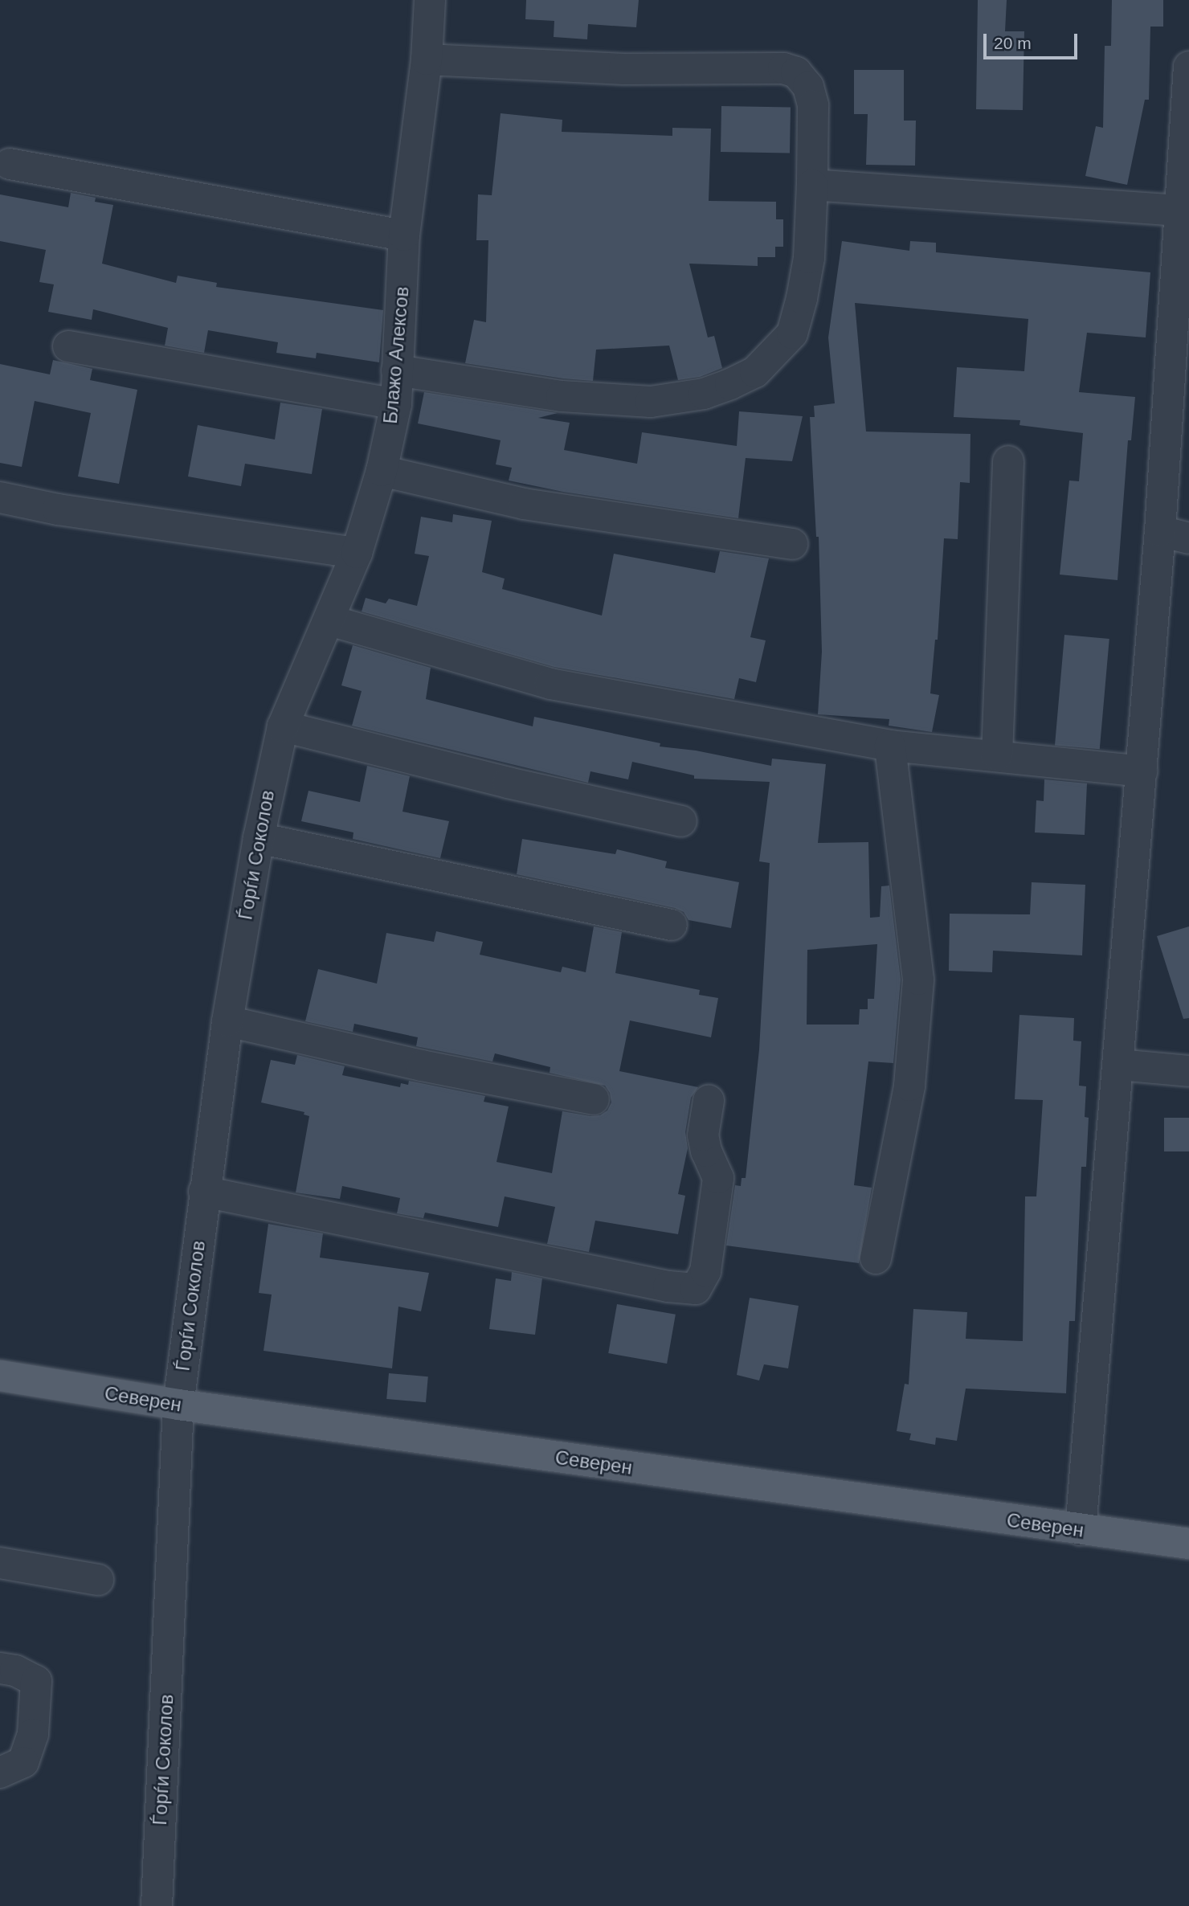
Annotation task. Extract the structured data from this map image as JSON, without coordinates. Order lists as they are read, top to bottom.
{
  "streets": {
    "main road": ["Северен"],
    "street": ["Блажо Алексов", "Ѓорѓи Соколов"]
  },
  "crossings": [
    ["Блажо Алексов", "Ѓорѓи Соколов"],
    ["Ѓорѓи Соколов", "Северен"]
  ],
  "scale_bar": "20 m"
}
